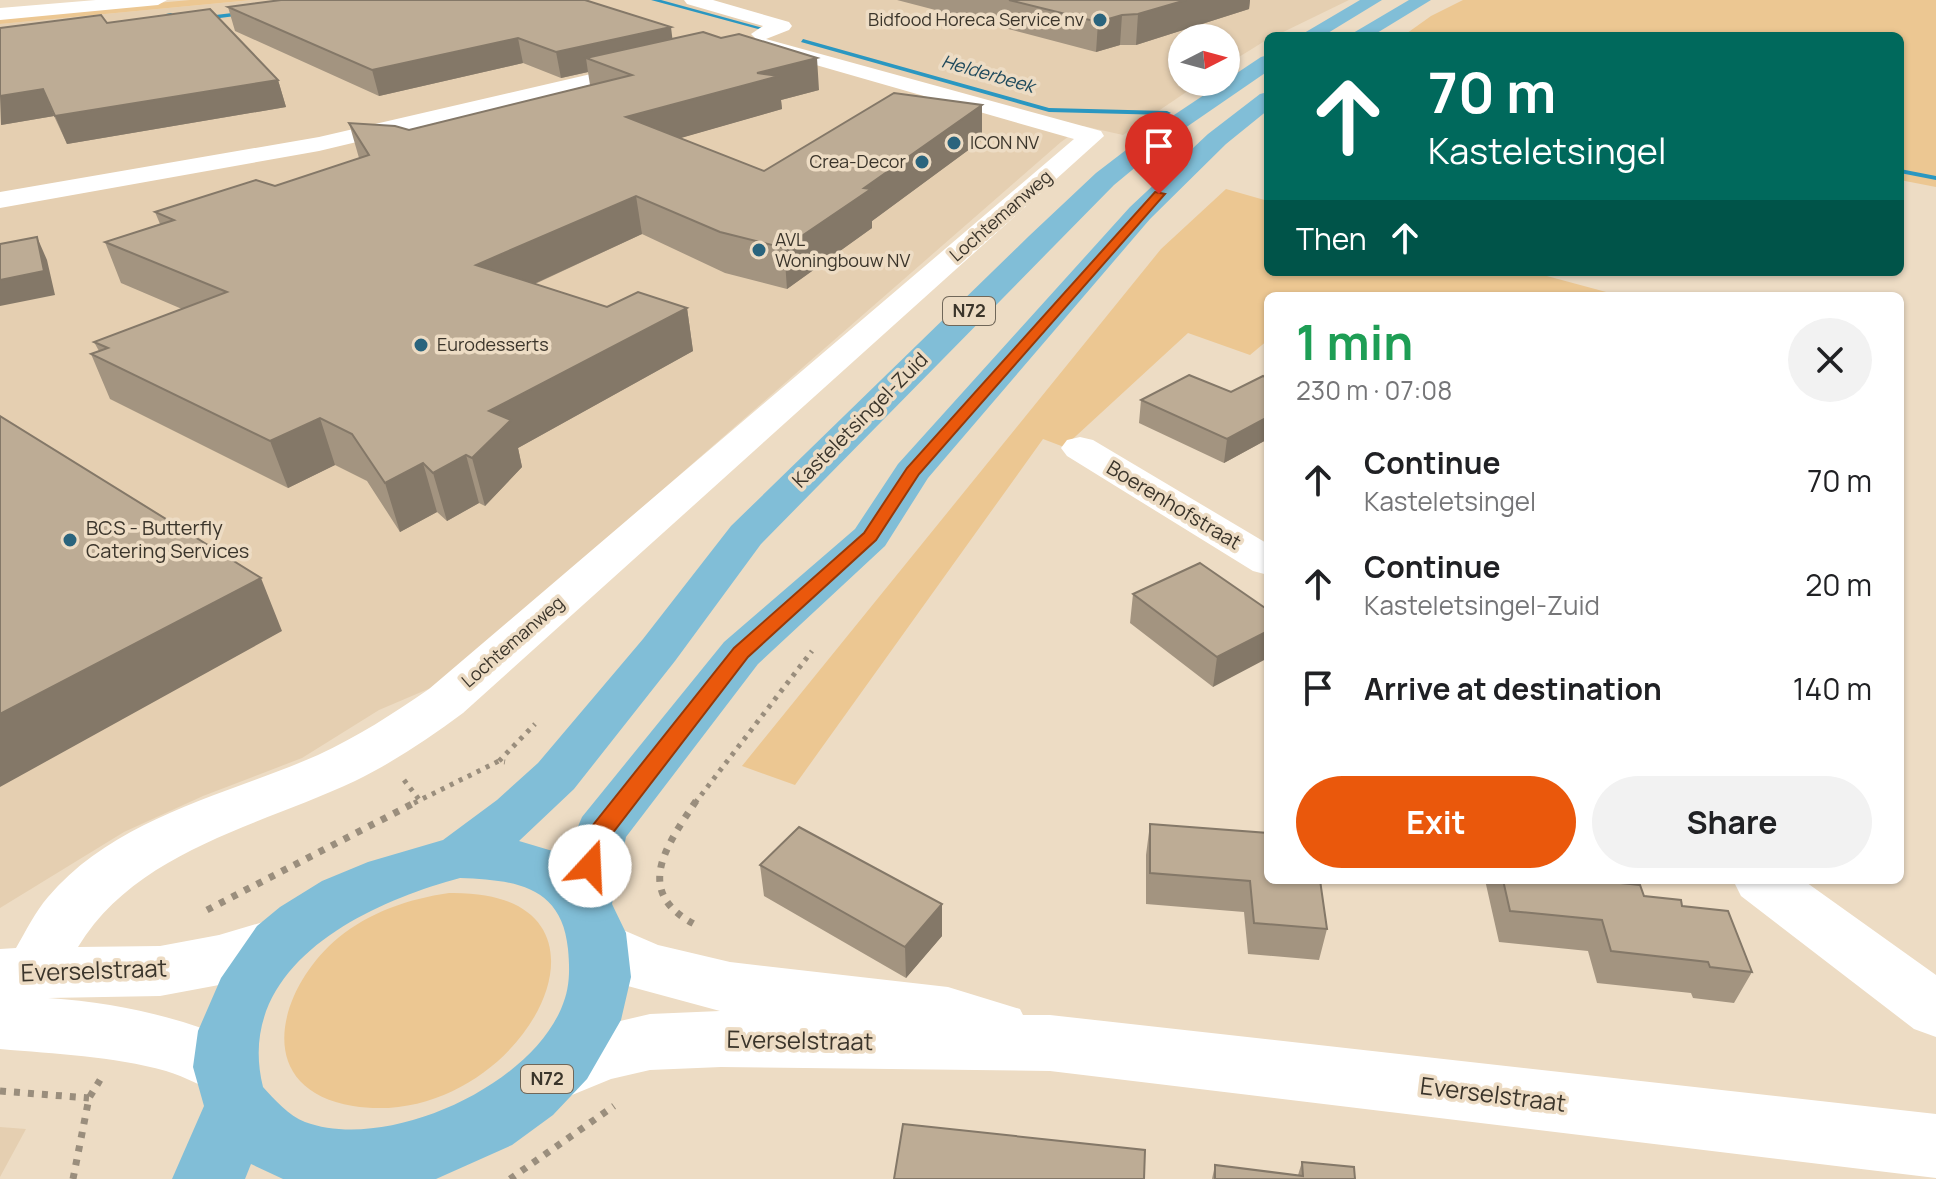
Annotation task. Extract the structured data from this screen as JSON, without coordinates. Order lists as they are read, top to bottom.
{
  "streets": {
    "main road": ["N72", "Kasteletsingel-Zuid"],
    "street": ["Lochtemanweg", "Boerenhofstraat", "Everselstraat"]
  },
  "crossings": [
    ["Lochtemanweg", "Everselstraat"],
    ["N72", "Kasteletsingel-Zuid"],
    ["N72", "Everselstraat"]
  ],
  "water": ["Helderbeek"],
  "places": [
    "Bidfood Horeca Service nv",
    "ICON NV",
    "Crea-Decor",
    "AVL Woningbouw NV",
    "Eurodesserts",
    "BCS - Butterfly Catering Services"
  ],
  "north": "right",
  "page": {
    "turn": ["70 m", "Kasteletsingel"],
    "then": "Then",
    "heading": ["1 min", "230 m · 07:08"],
    "list": [
      {
        "name": "Continue",
        "note": "Kasteletsingel",
        "value": "70 m"
      },
      {
        "name": "Continue",
        "note": "Kasteletsingel-Zuid",
        "value": "20 m"
      },
      {
        "name": "Arrive at destination",
        "value": "140 m"
      }
    ],
    "buttons": ["Exit", "Share"]
  }
}
